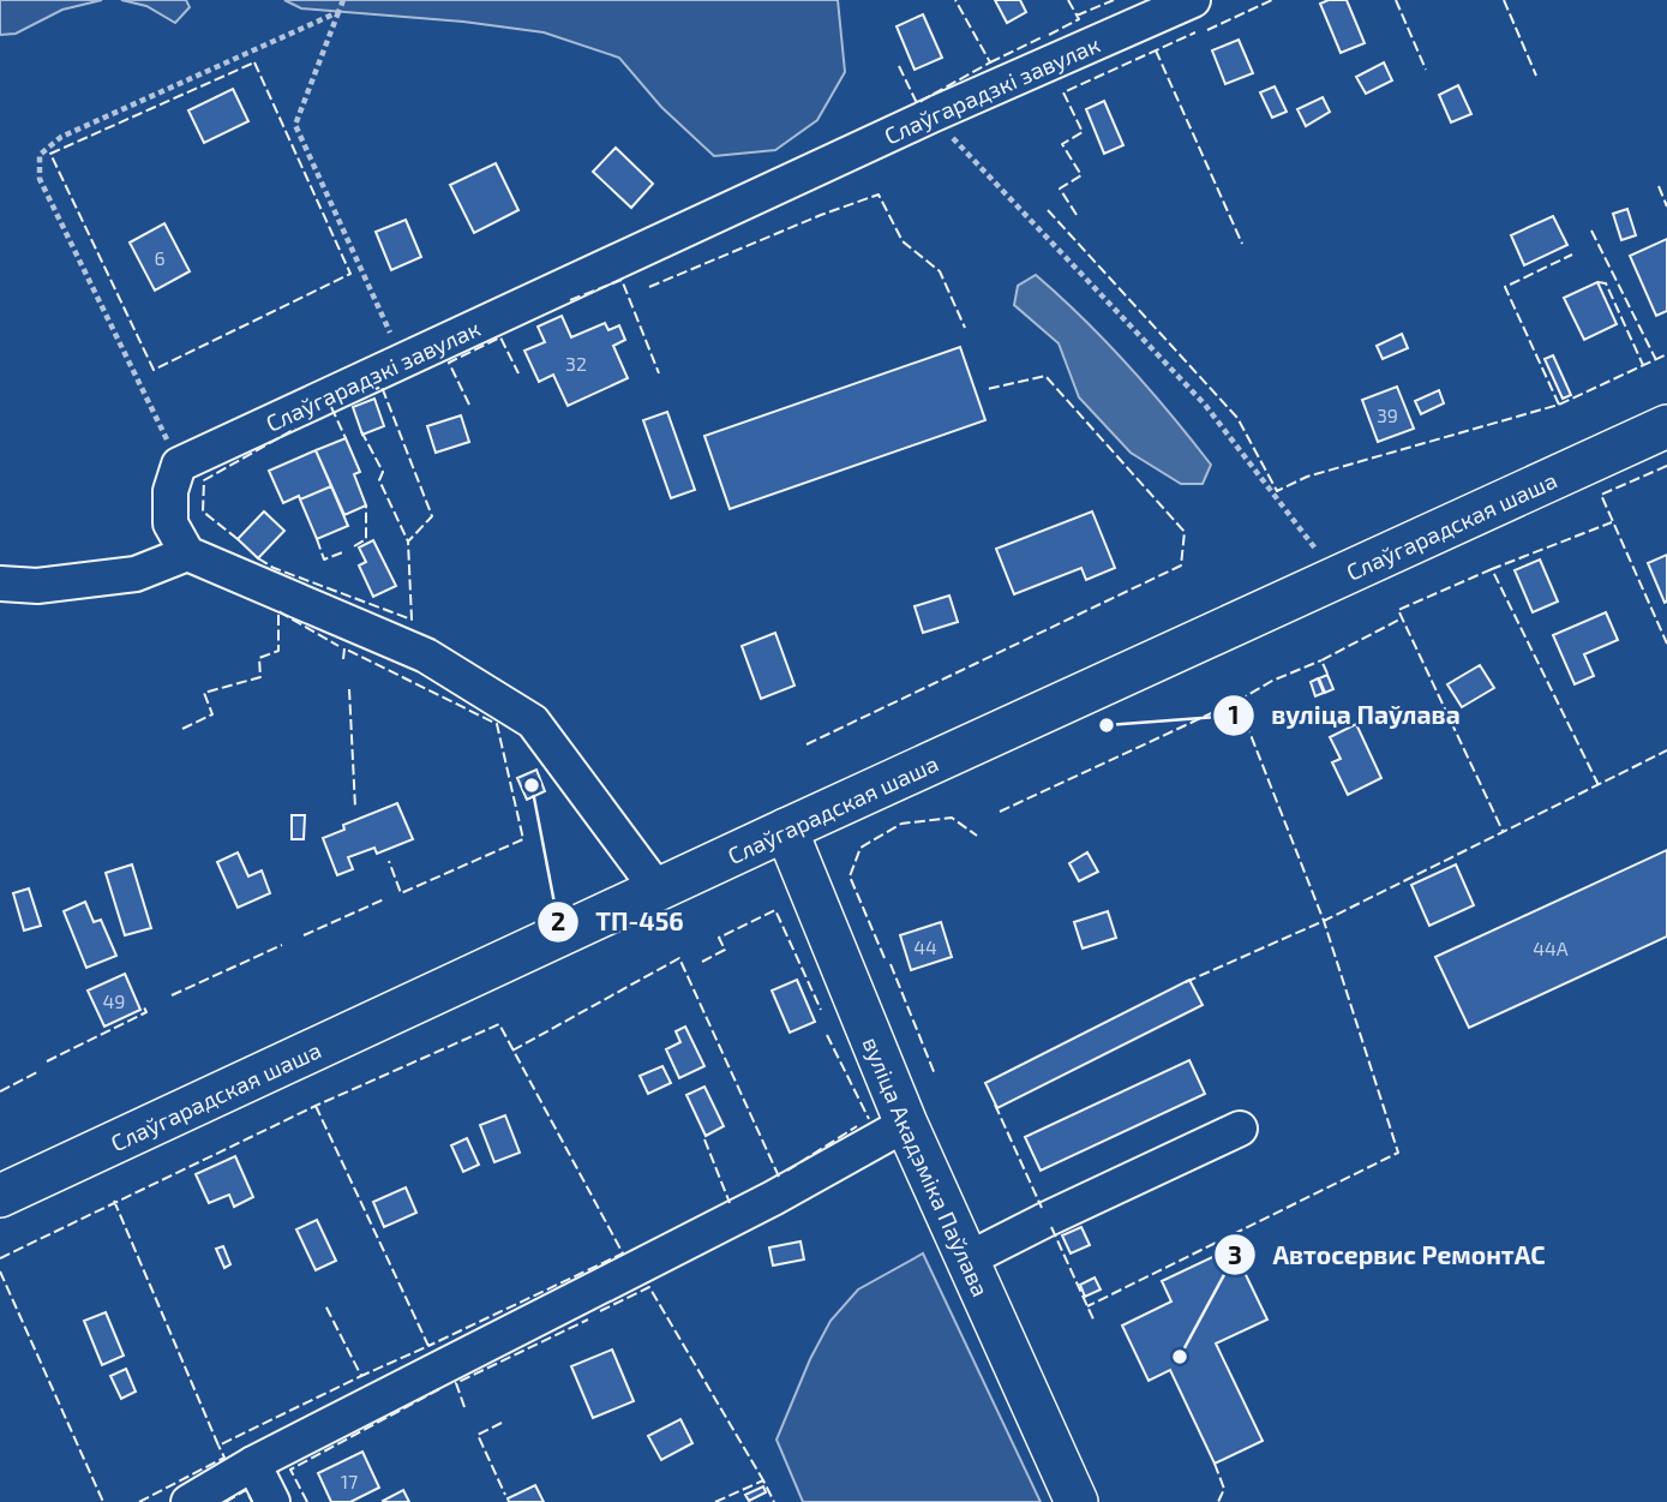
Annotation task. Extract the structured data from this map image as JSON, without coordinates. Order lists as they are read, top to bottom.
{
  "streets": {
    "main road": ["Слаўгарадская шаша", "вуліца Акадэміка Паўлава"],
    "street": ["Слаўгарадзкі завулак"]
  },
  "crossings": [
    ["Слаўгарадская шаша", "вуліца Акадэміка Паўлава"]
  ],
  "places": ["вуліца Паўлава", "ТП-456", "Автосервис РемонтАС"],
  "house_numbers": [
    "6",
    "32",
    "39",
    "44",
    "44А",
    "49",
    "17"
  ]
}
